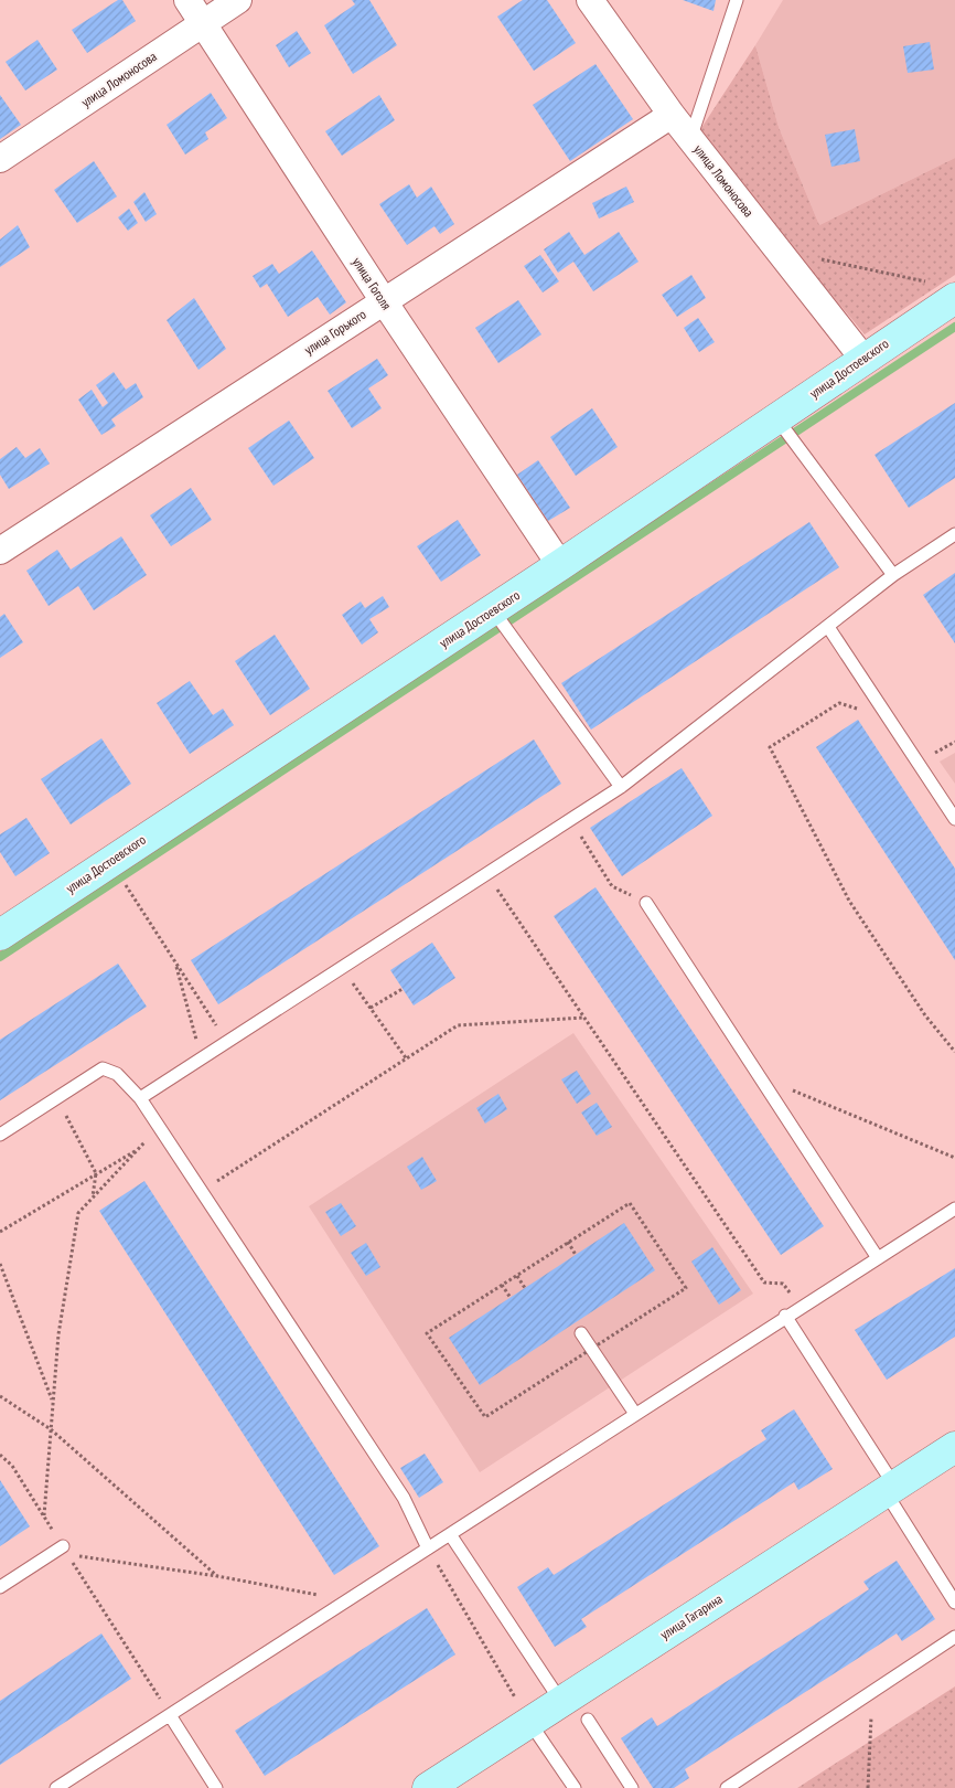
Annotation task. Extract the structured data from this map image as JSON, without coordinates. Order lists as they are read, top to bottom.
{
  "streets": {
    "street": [
      "улица Ломоносова",
      "улица Гоголя",
      "улица Горького",
      "улица Достоевского",
      "улица Гагарина"
    ]
  },
  "crossings": [
    ["улица Ломоносова", "улица Гоголя"],
    ["улица Ломоносова", "улица Горького"],
    ["улица Ломоносова", "улица Достоевского"],
    ["улица Гоголя", "улица Горького"],
    ["улица Гоголя", "улица Достоевского"]
  ]
}
